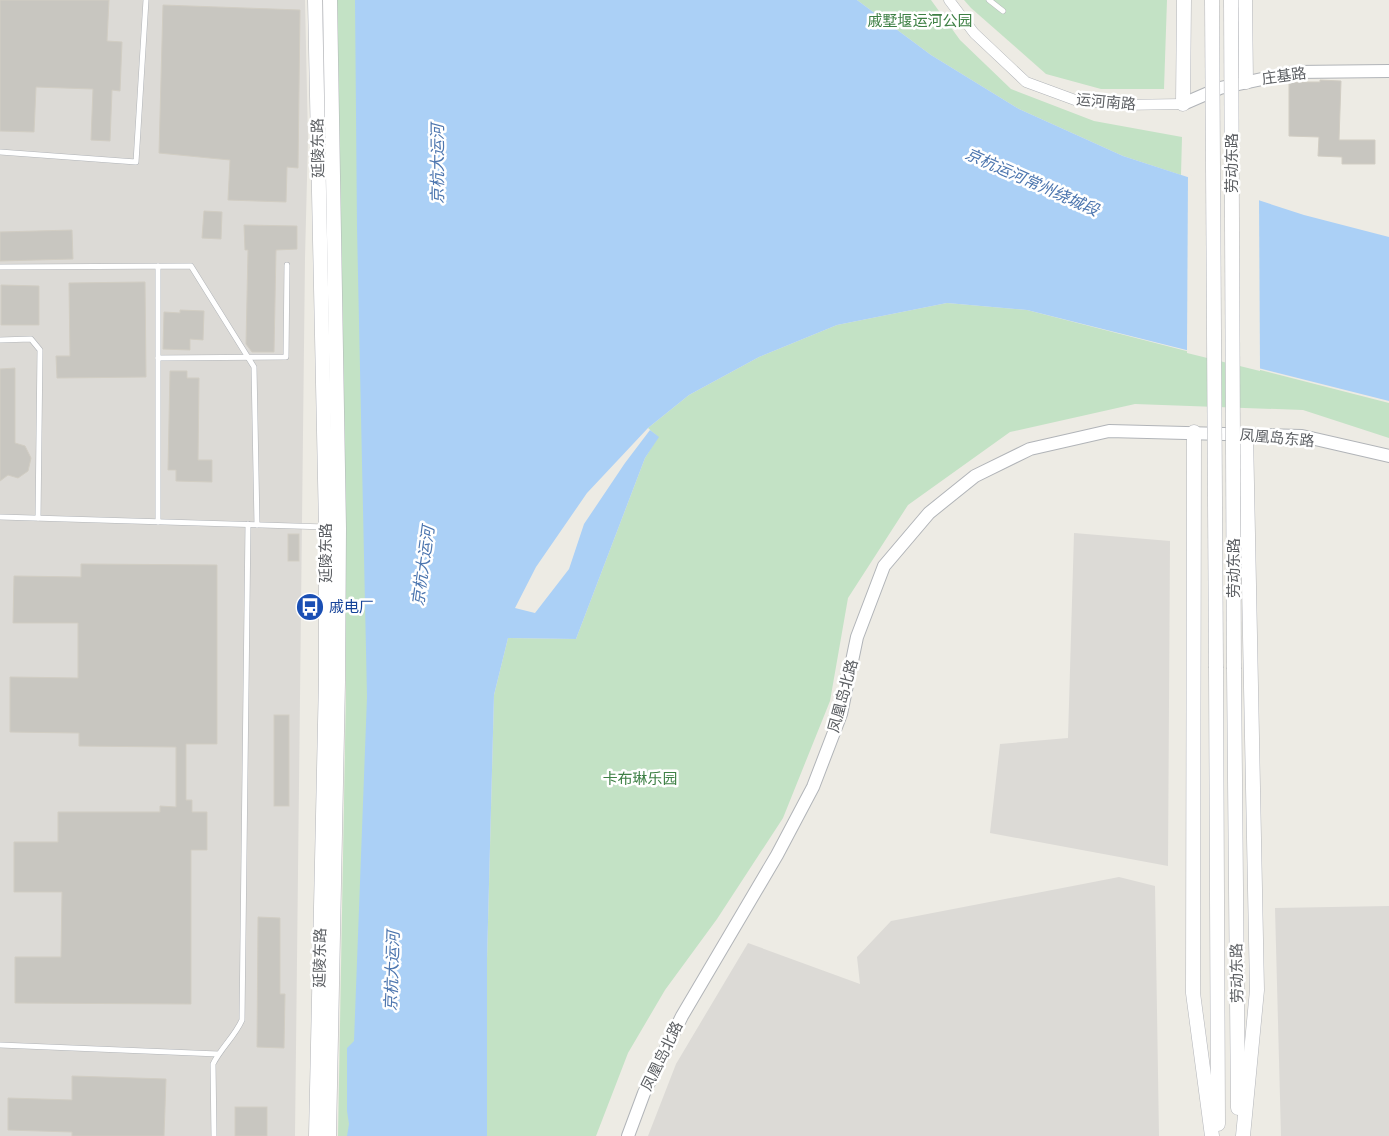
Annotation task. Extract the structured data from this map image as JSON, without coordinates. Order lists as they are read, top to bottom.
{
  "streets": {
    "main road": ["延陵东路", "劳动东路"],
    "street": [
      "庄基路",
      "运河南路",
      "凤凰岛东路",
      "凤凰岛北路"
    ]
  },
  "crossings": [
    ["庄基路", "运河南路"],
    ["凤凰岛东路", "凤凰岛北路"]
  ],
  "water": ["京杭大运河", "京杭运河常州绕城段"],
  "parks": ["戚墅堰运河公园", "卡布琳乐园"],
  "places": {
    "bus stop": ["戚电厂"]
  }
}
